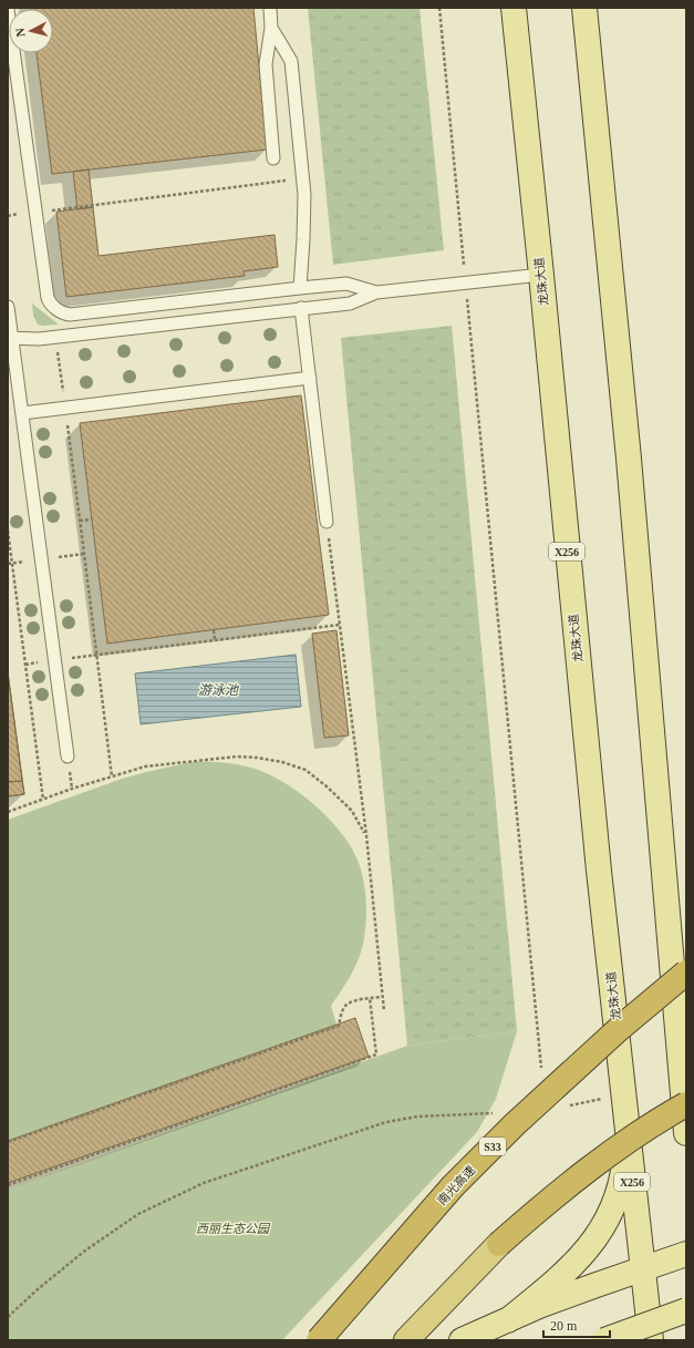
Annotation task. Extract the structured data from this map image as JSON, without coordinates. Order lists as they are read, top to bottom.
{
  "streets": {
    "highway": ["S33", "南光高速"],
    "main road": ["龙珠大道", "X256"]
  },
  "crossings": [
    ["龙珠大道", "X256"]
  ],
  "water": ["游泳池"],
  "parks": ["西丽生态公园"],
  "scale_bar": "20 m",
  "north": "left"
}
